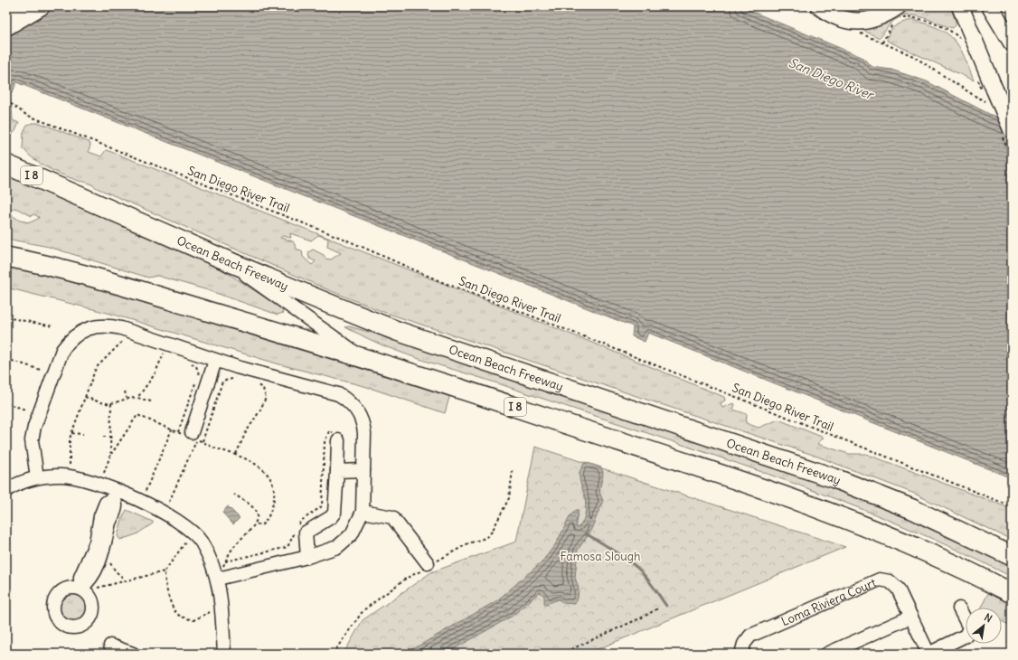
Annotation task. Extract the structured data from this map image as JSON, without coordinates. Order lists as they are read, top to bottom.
{
  "streets": {
    "highway": ["I 8", "Ocean Beach Freeway"],
    "street": ["Loma Riviera Court"],
    "path": ["San Diego River Trail"]
  },
  "water": ["San Diego River"],
  "parks": ["Famosa Slough"],
  "north": "top right"
}
